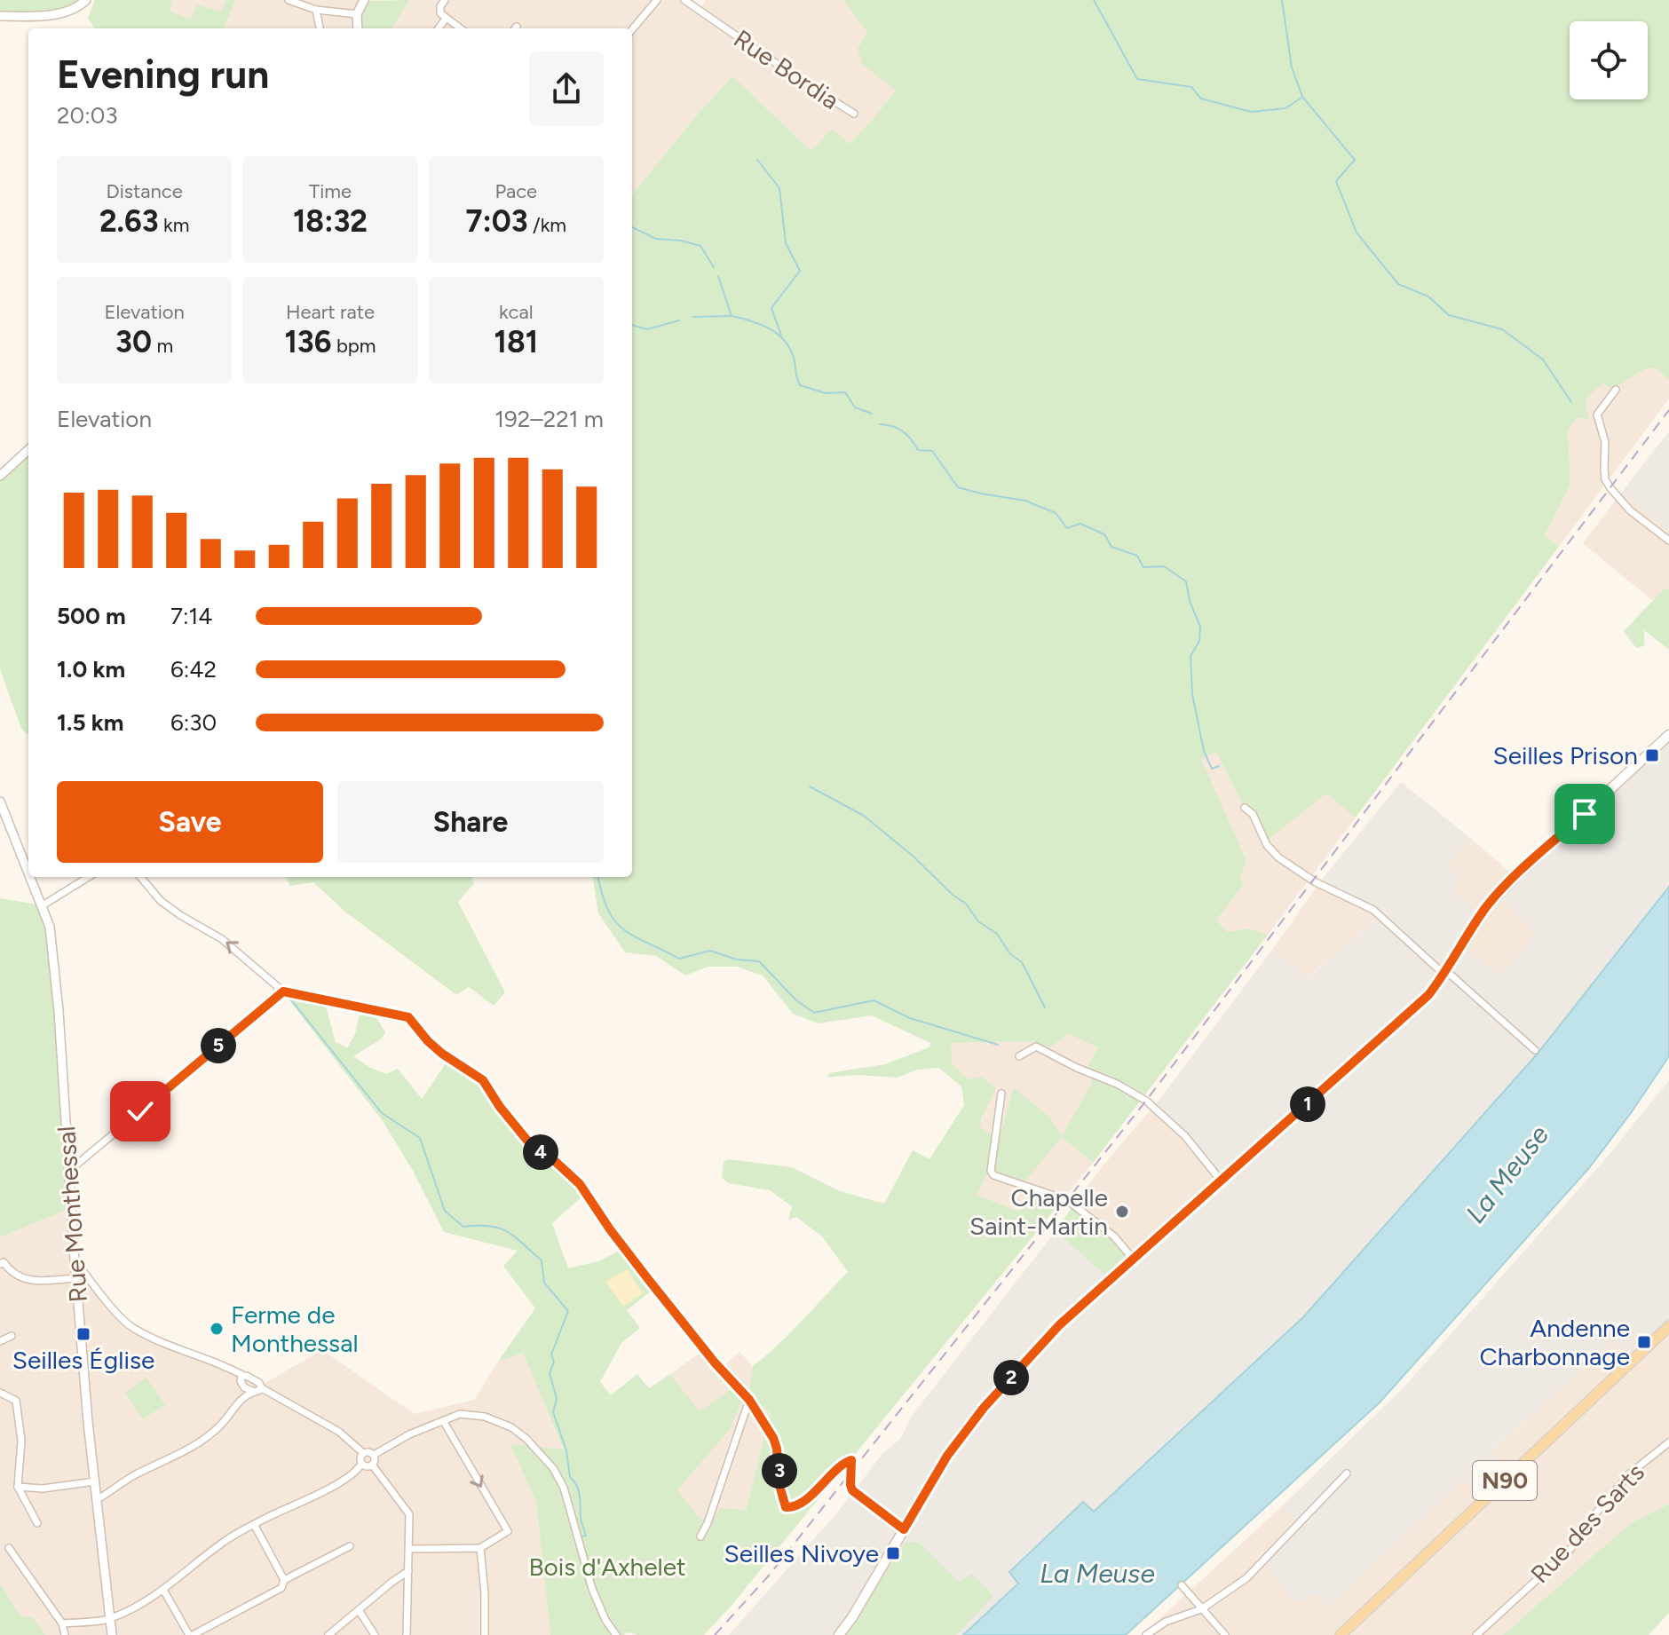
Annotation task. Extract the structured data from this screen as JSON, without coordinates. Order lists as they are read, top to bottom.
{
  "streets": {
    "main road": ["N90"],
    "street": ["Rue Bordia", "Rue Monthessal", "Rue des Sarts"]
  },
  "water": ["La Meuse"],
  "parks": ["Bois d'Axhelet"],
  "places": {
    "transit": [
      "Seilles Prison",
      "Seilles Église",
      "Andenne Charbonnage",
      "Seilles Nivoye"
    ],
    "other": ["Chapelle Saint-Martin", "Ferme de Monthessal"]
  },
  "page": {
    "heading": ["Evening run", "20:03"],
    "stats": [
      ["Distance", "2.63 km"],
      ["Time", "18:32"],
      ["Pace", "7:03 /km"],
      ["Elevation", "30 m"],
      ["Heart rate", "136 bpm"],
      ["kcal", "181"]
    ],
    "chart": ["Elevation", "192–221 m"],
    "list": [
      {
        "name": "500 m",
        "note": "7:14"
      },
      {
        "name": "1.0 km",
        "note": "6:42"
      },
      {
        "name": "1.5 km",
        "note": "6:30"
      }
    ],
    "buttons": ["Save", "Share"],
    "pins": [
      "5",
      "1",
      "4",
      "2",
      "3"
    ]
  }
}
